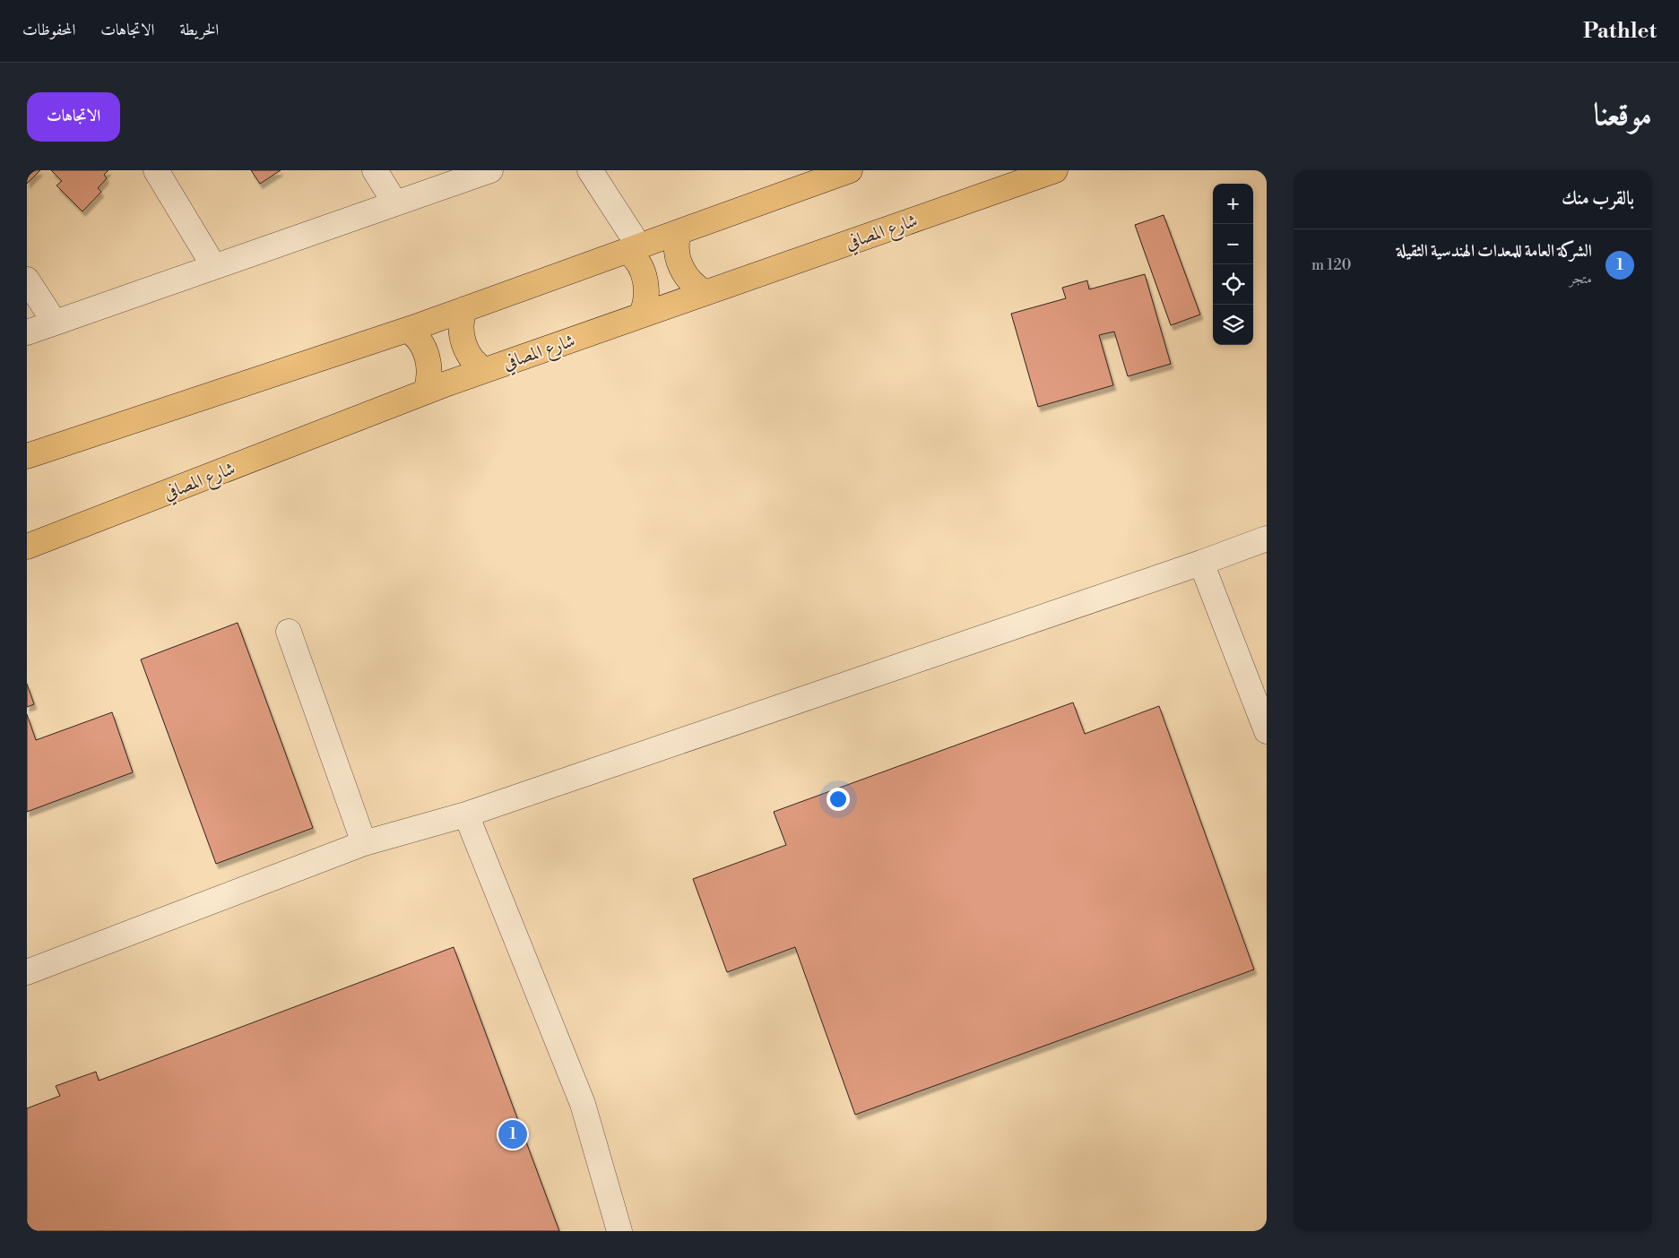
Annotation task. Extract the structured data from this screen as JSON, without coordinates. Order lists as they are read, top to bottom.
{
  "streets": {
    "main road": ["شارع المصافي"]
  },
  "page": {
    "header": "Pathlet",
    "nav": ["الخريطة", "الاتجاهات", "المحفوظات"],
    "title": "موقعنا",
    "buttons": "الاتجاهات",
    "heading": "بالقرب منك",
    "map_buttons": ["+", "−"],
    "list": [
      {
        "mark": "1",
        "name": "الشركة العامة للمعدات الهندسية الثقيلة",
        "note": "متجر",
        "value": "120 m"
      }
    ],
    "pins": "1"
  }
}
